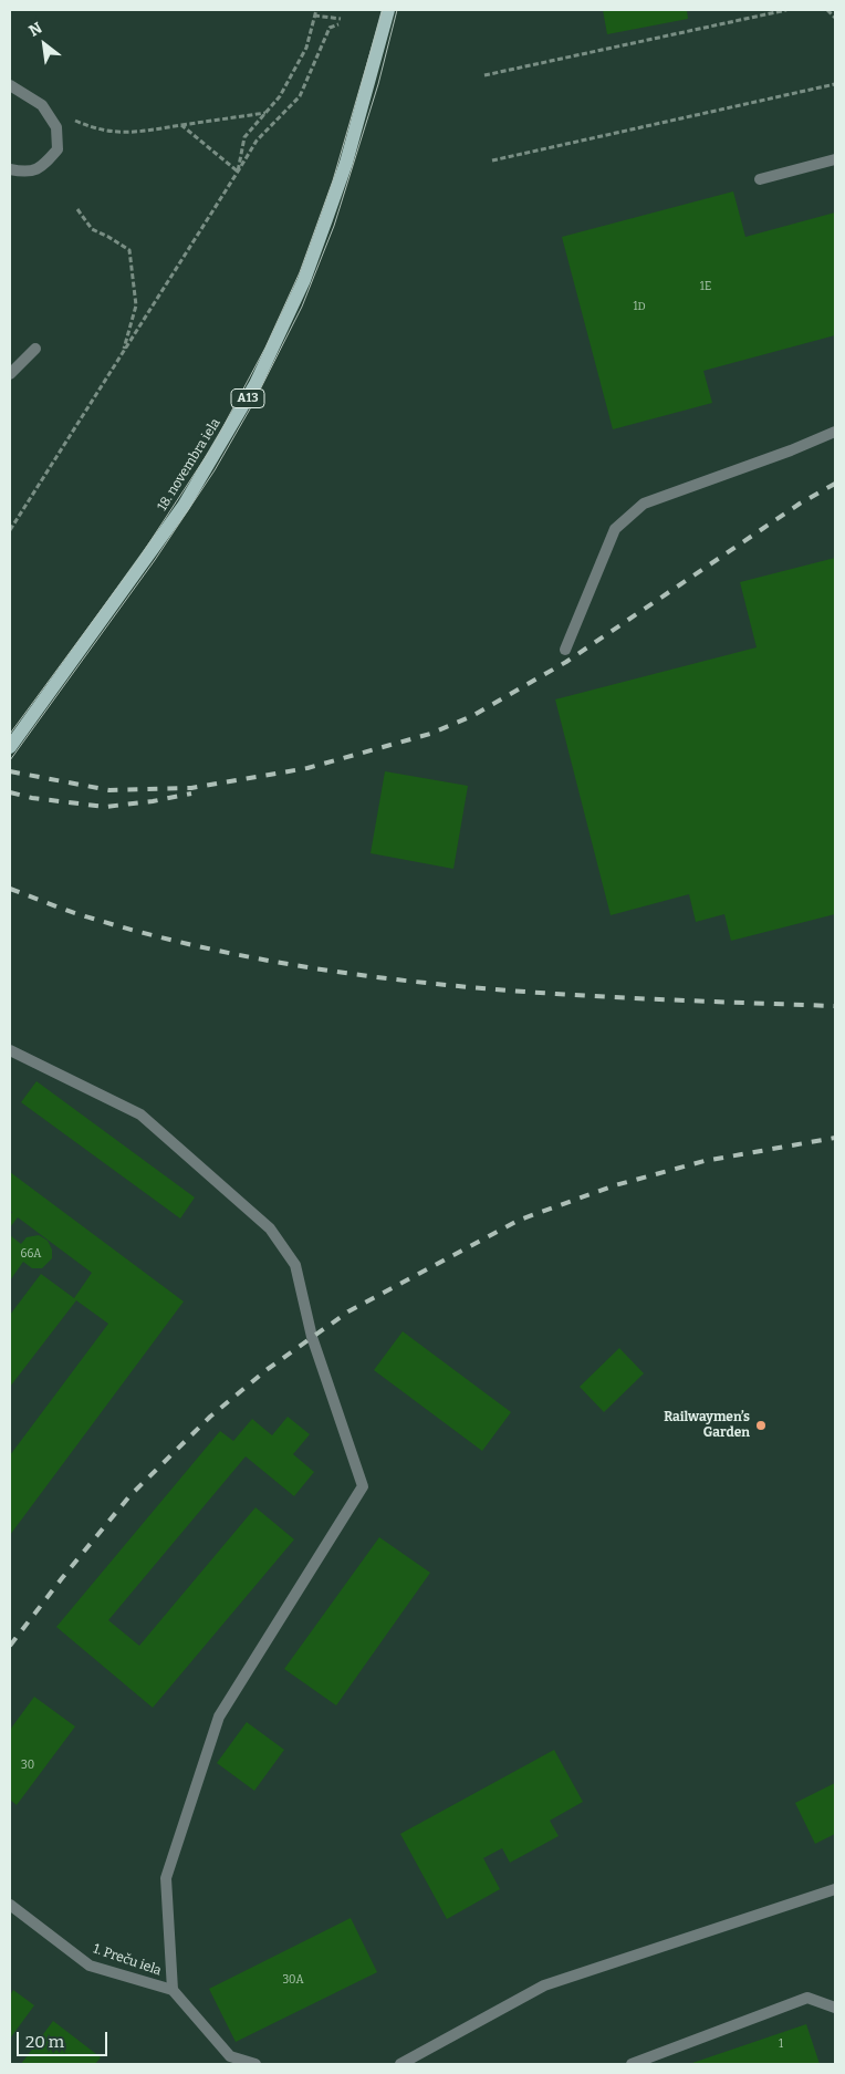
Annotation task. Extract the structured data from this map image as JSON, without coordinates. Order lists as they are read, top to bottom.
{
  "streets": {
    "main road": ["A13", "18. novembra iela"],
    "street": ["1. Preču iela"]
  },
  "places": ["Railwaymen’s Garden"],
  "house_numbers": [
    "1E",
    "1D",
    "66A",
    "30",
    "30A",
    "1"
  ],
  "scale_bar": "20 m",
  "north": "top left"
}
